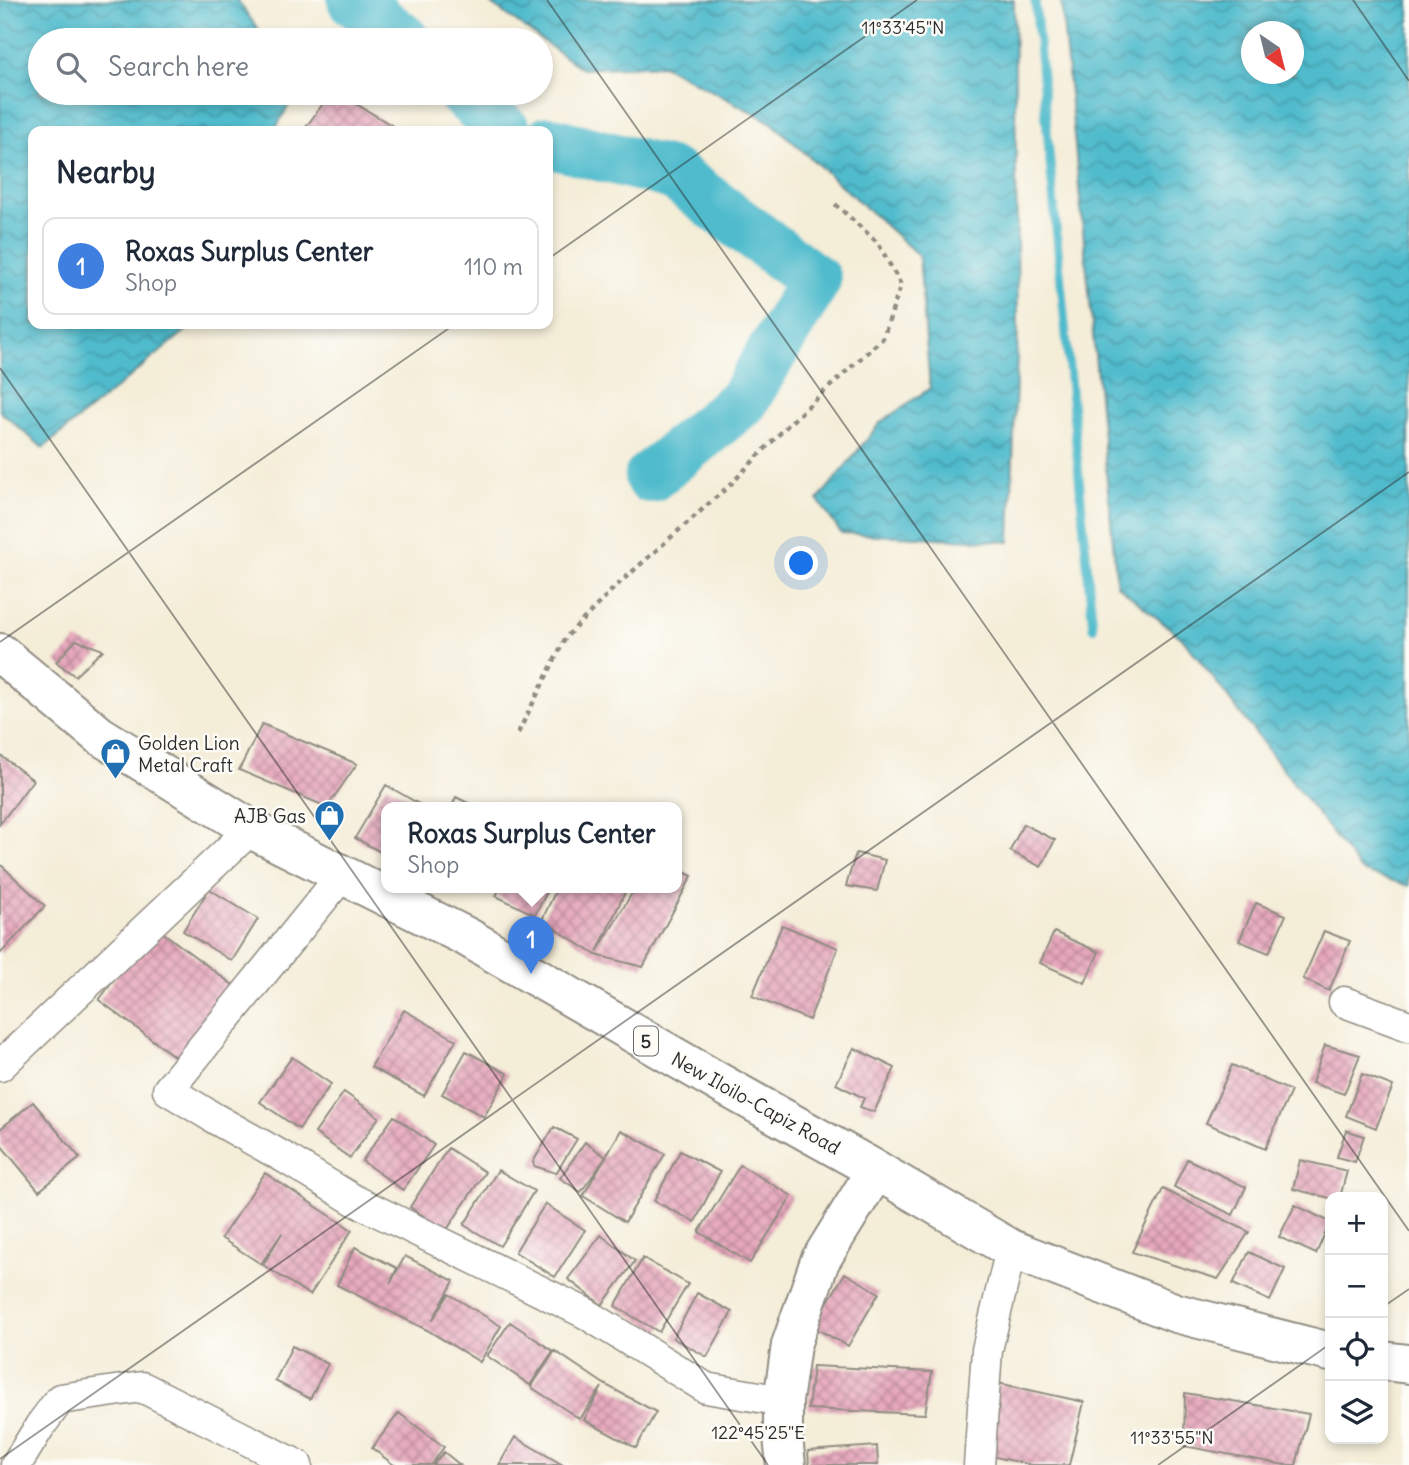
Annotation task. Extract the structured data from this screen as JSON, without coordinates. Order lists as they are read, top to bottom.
{
  "streets": {
    "main road": ["5", "New Iloilo-Capiz Road"]
  },
  "places": {
    "shop": ["Golden Lion Metal Craft", "AJB Gas"]
  },
  "north": "bottom right",
  "page": {
    "search": "Search here",
    "heading": "Nearby",
    "list": [
      {
        "mark": "1",
        "name": "Roxas Surplus Center",
        "note": "Shop",
        "value": "110 m"
      }
    ],
    "popup": ["Roxas Surplus Center", "Shop"],
    "pins": "1",
    "map_buttons": ["+", "−"]
  },
  "coordinates": ["11°33'45\"N", "122°45'25\"E", "11°33'55\"N"]
}
